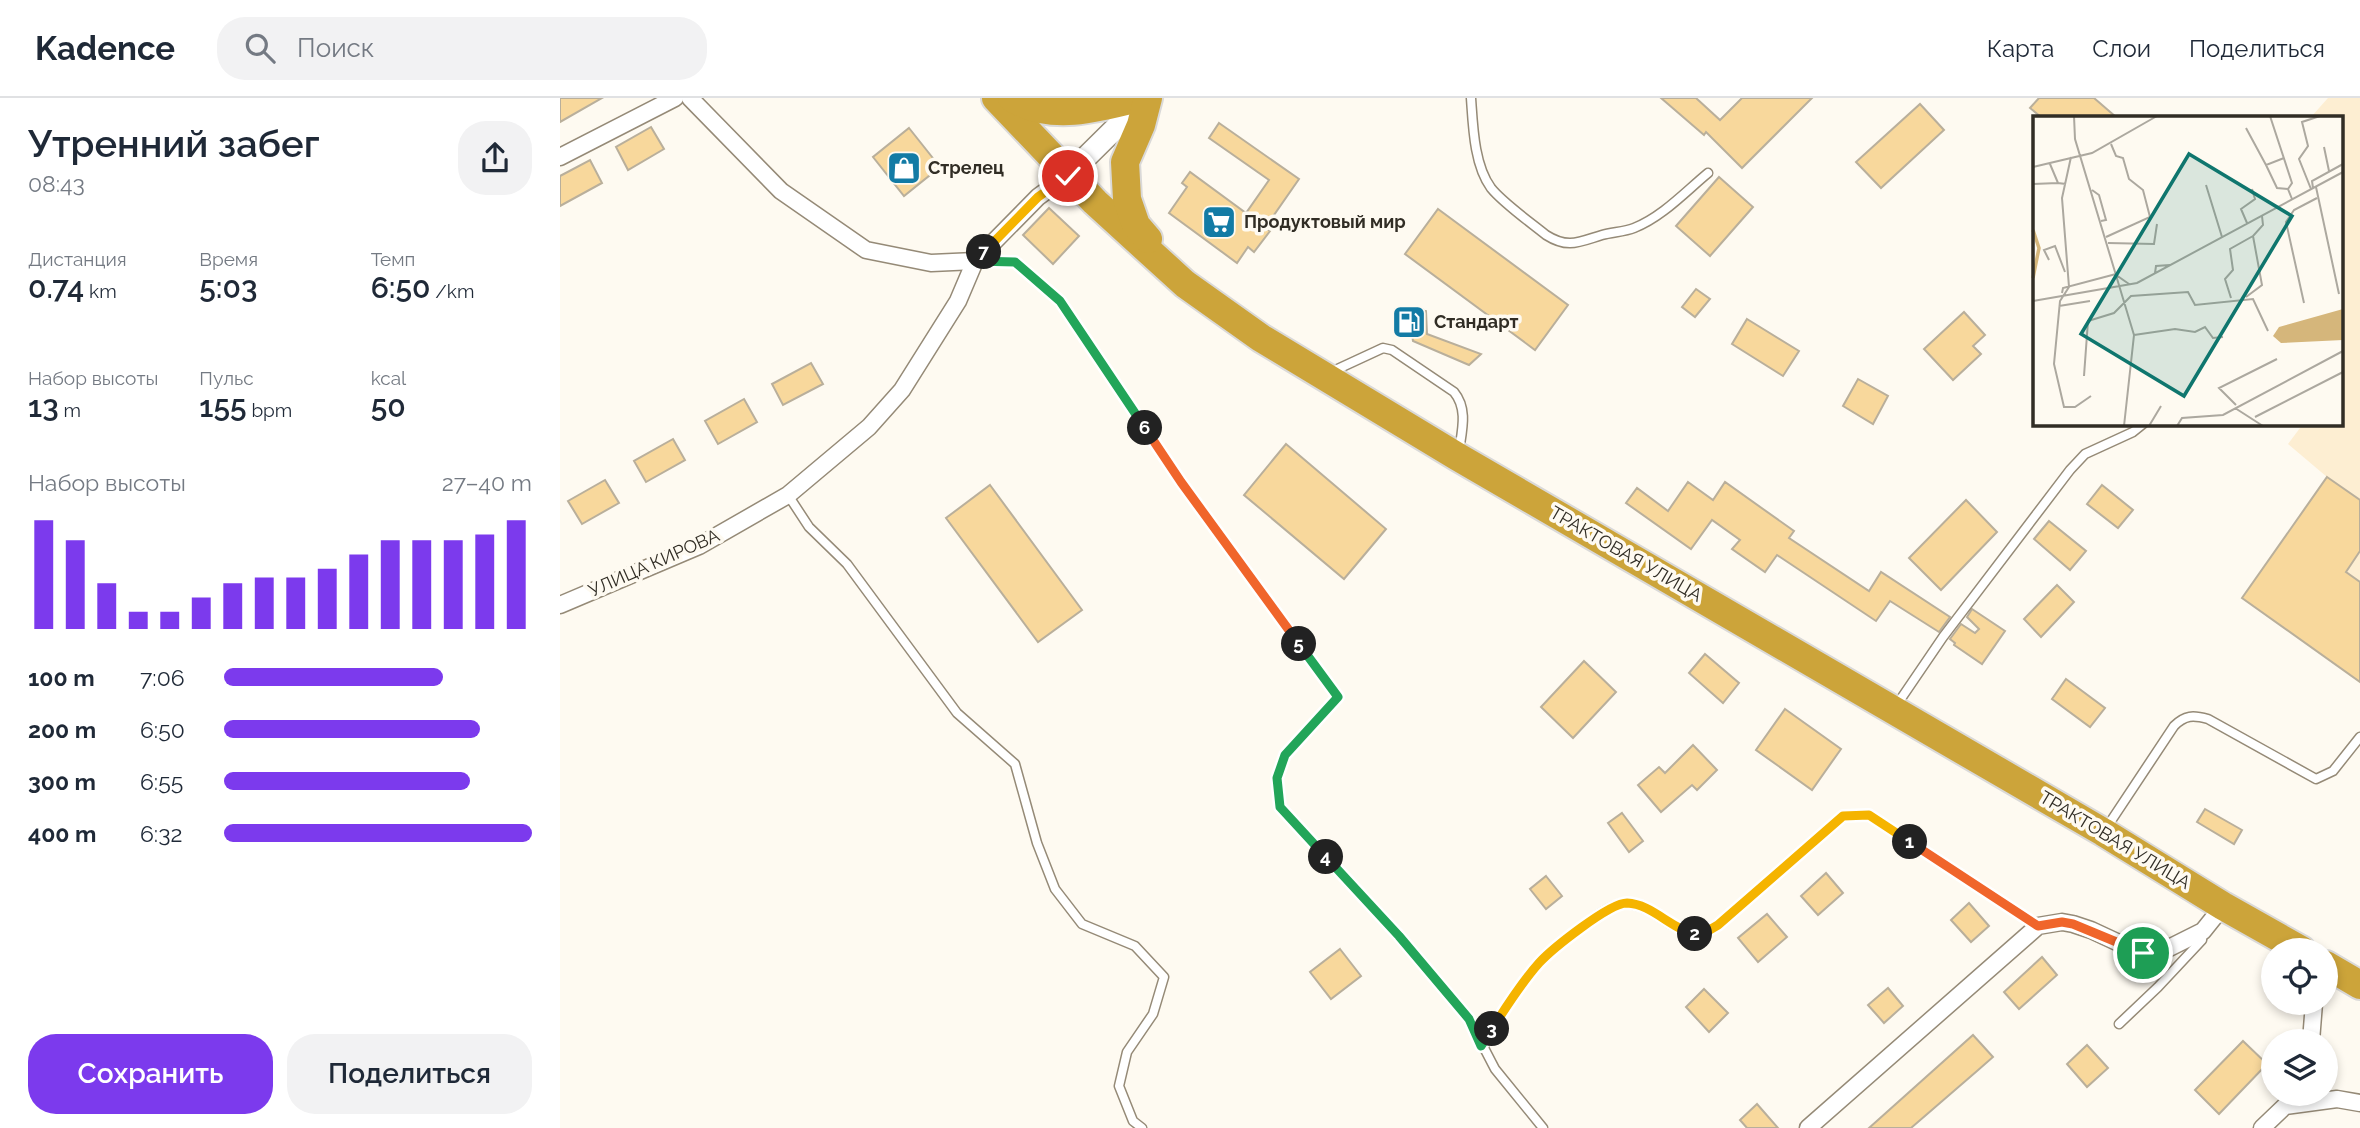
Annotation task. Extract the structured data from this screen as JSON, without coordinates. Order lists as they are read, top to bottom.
{
  "streets": {
    "highway": ["ТРАКТОВАЯ УЛИЦА"],
    "street": ["УЛИЦА КИРОВА"]
  },
  "crossings": [
    ["ТРАКТОВАЯ УЛИЦА", "УЛИЦА КИРОВА"]
  ],
  "places": {
    "shop": ["Стрелец"],
    "supermarket": ["Продуктовый мир"],
    "fuel station": ["Стандарт"]
  },
  "page": {
    "header": "Kadence",
    "search": "Поиск",
    "nav": ["Карта", "Слои", "Поделиться"],
    "heading": ["Утренний забег", "08:43"],
    "stats": [
      ["Дистанция", "0.74 km"],
      ["Время", "5:03"],
      ["Темп", "6:50 /km"],
      ["Набор высоты", "13 m"],
      ["Пульс", "155 bpm"],
      ["kcal", "50"]
    ],
    "pins": [
      "7",
      "6",
      "5",
      "1",
      "4",
      "2",
      "3"
    ],
    "chart": ["Набор высоты", "27–40 m"],
    "list": [
      {
        "name": "100 m",
        "note": "7:06"
      },
      {
        "name": "200 m",
        "note": "6:50"
      },
      {
        "name": "300 m",
        "note": "6:55"
      },
      {
        "name": "400 m",
        "note": "6:32"
      }
    ],
    "buttons": ["Сохранить", "Поделиться"]
  }
}
